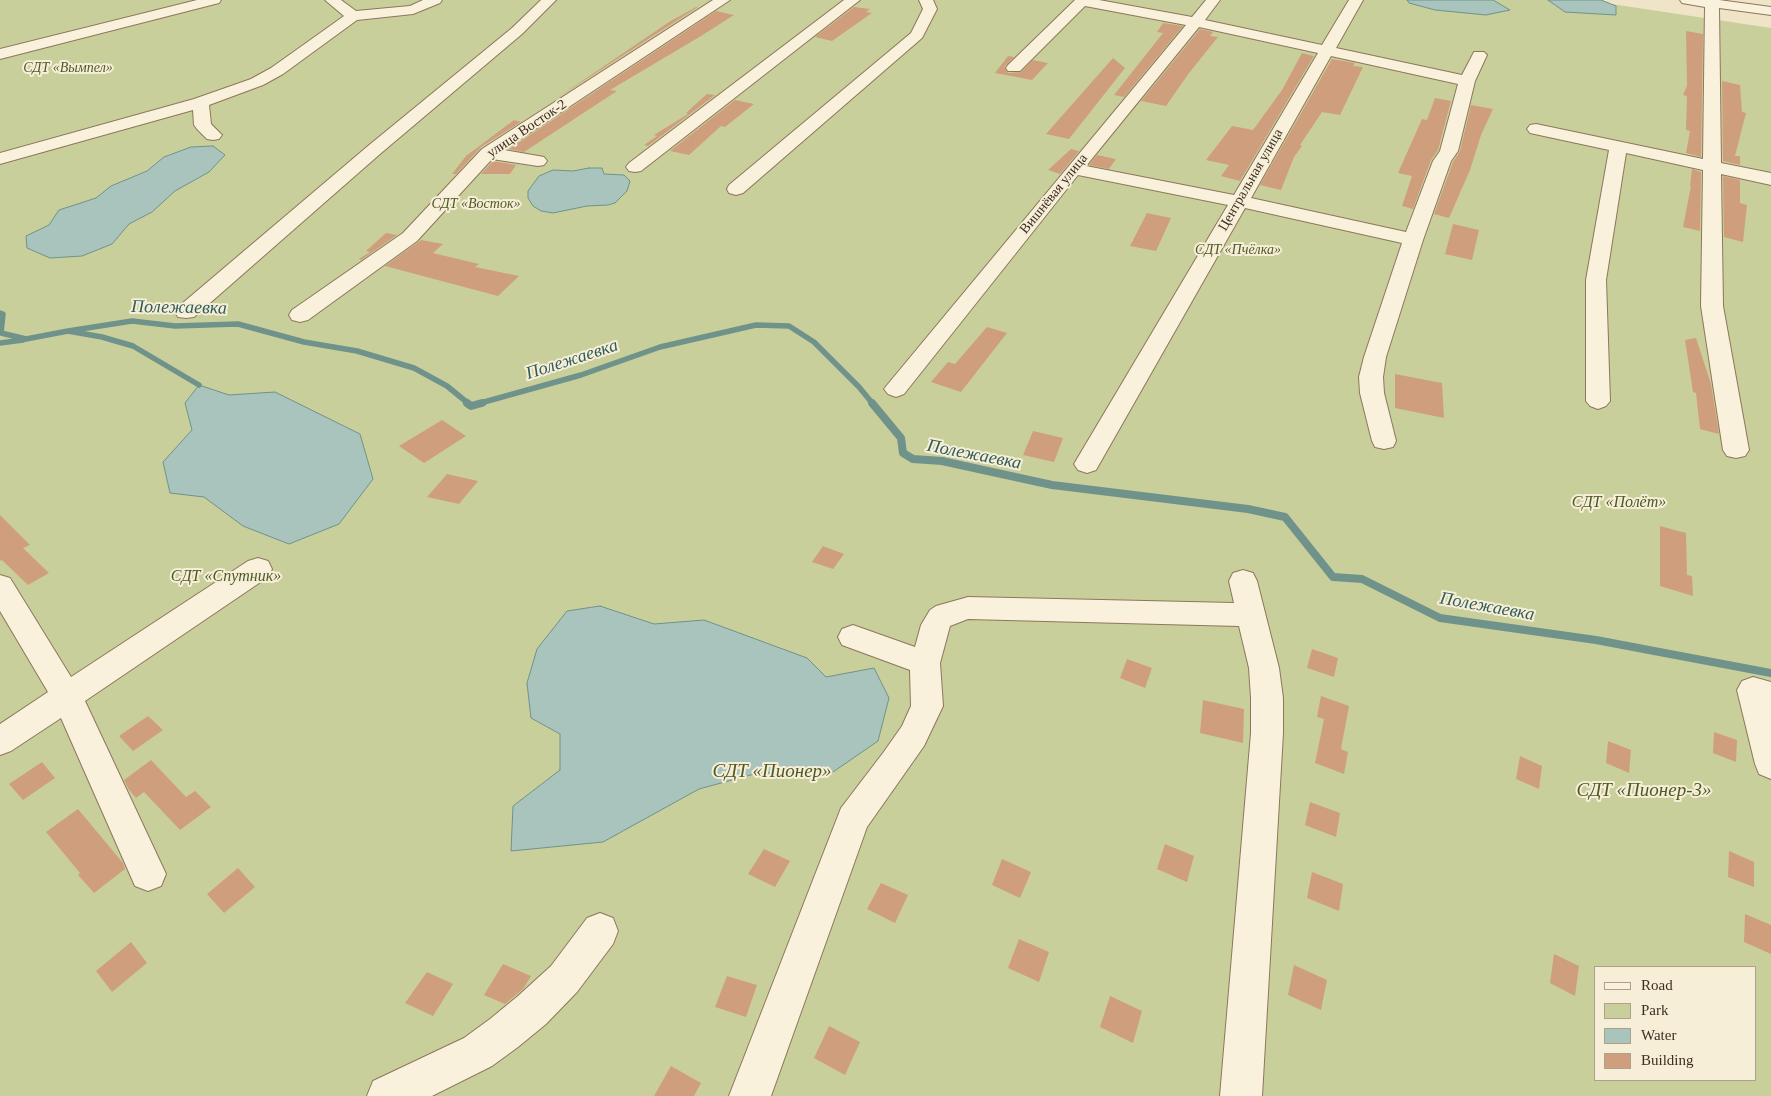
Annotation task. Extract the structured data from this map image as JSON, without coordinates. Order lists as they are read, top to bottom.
{
  "streets": {
    "street": ["улица Восток-2", "Центральная улица", "Вишнёвая улица"]
  },
  "water": ["Полежаевка"],
  "parks": [
    "СДТ «Вымпел»",
    "СДТ «Восток»",
    "СДТ «Пчёлка»",
    "СДТ «Полёт»",
    "СДТ «Спутник»",
    "СДТ «Пионер»",
    "СДТ «Пионер-3»"
  ],
  "legend": [
    "Road",
    "Park",
    "Water",
    "Building"
  ]
}
